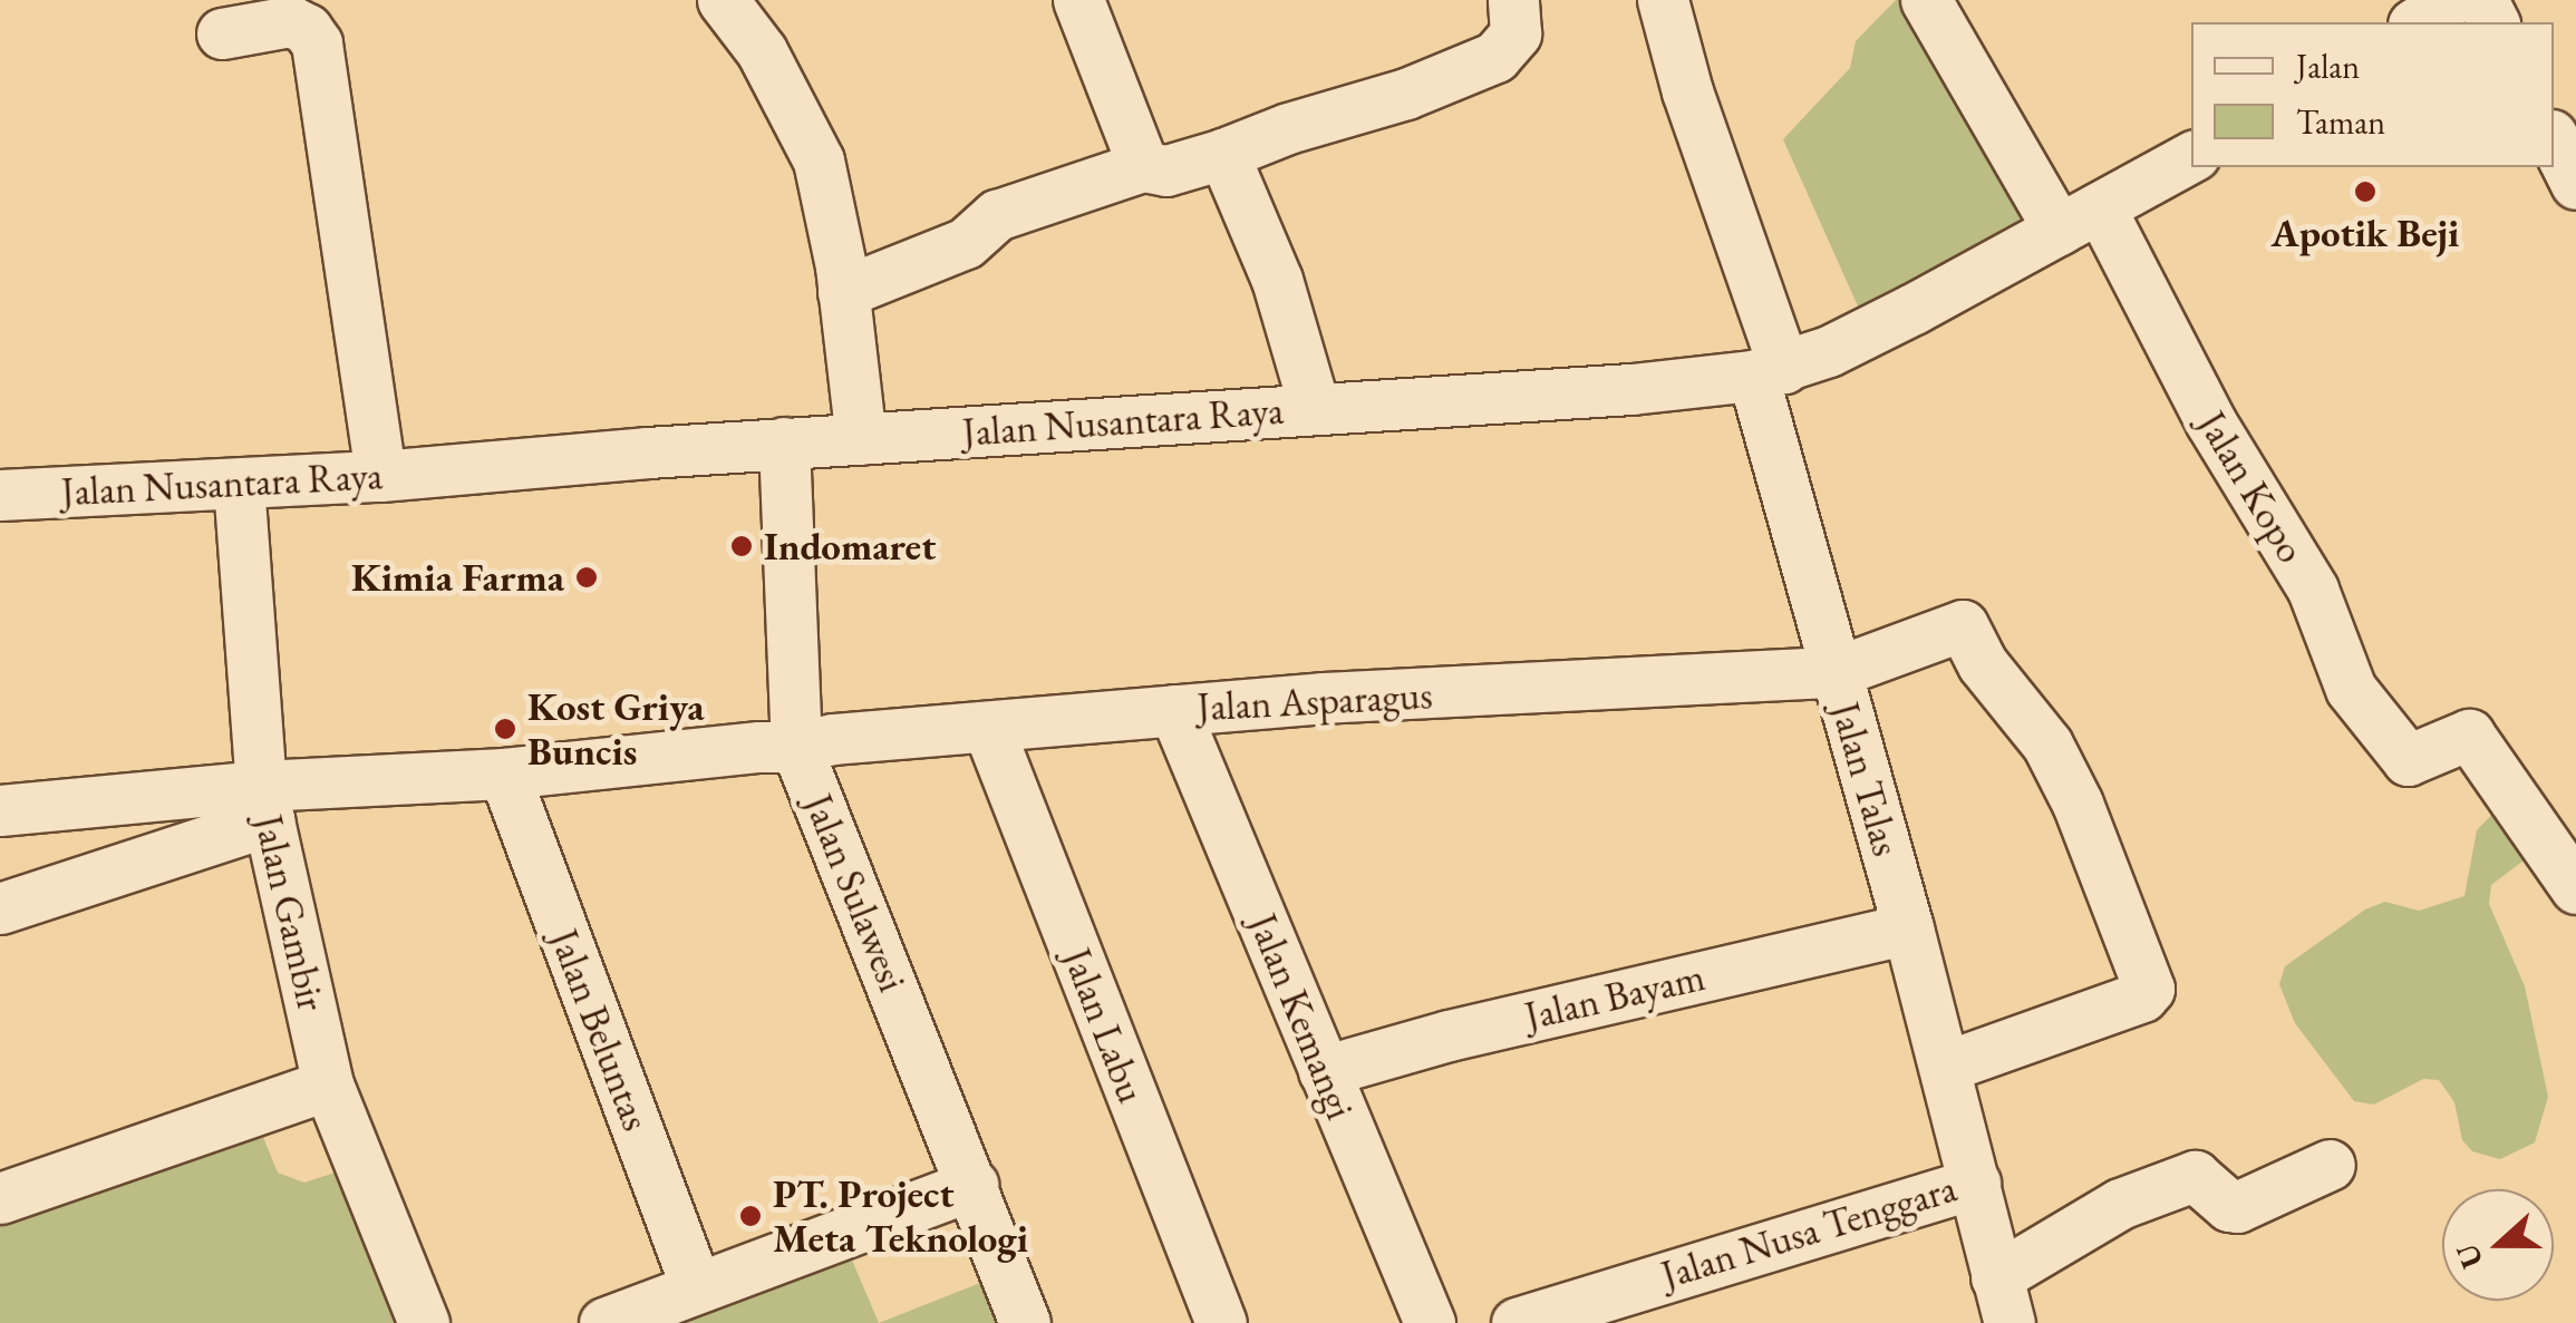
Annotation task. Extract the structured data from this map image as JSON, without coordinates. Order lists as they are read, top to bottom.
{
  "streets": {
    "street": [
      "Jalan Nusantara Raya",
      "Jalan Kopo",
      "Jalan Asparagus",
      "Jalan Talas",
      "Jalan Sulawesi",
      "Jalan Gambir",
      "Jalan Bayam",
      "Jalan Kemangi",
      "Jalan Labu",
      "Jalan Beluntas",
      "Jalan Nusa Tenggara"
    ]
  },
  "crossings": [
    ["Jalan Nusantara Raya", "Jalan Kopo"],
    ["Jalan Nusantara Raya", "Jalan Talas"],
    ["Jalan Nusantara Raya", "Jalan Sulawesi"],
    ["Jalan Nusantara Raya", "Jalan Gambir"],
    ["Jalan Asparagus", "Jalan Talas"],
    ["Jalan Asparagus", "Jalan Sulawesi"],
    ["Jalan Asparagus", "Jalan Gambir"],
    ["Jalan Asparagus", "Jalan Kemangi"],
    ["Jalan Asparagus", "Jalan Labu"],
    ["Jalan Asparagus", "Jalan Beluntas"],
    ["Jalan Talas", "Jalan Bayam"],
    ["Jalan Talas", "Jalan Nusa Tenggara"],
    ["Jalan Bayam", "Jalan Kemangi"]
  ],
  "places": [
    "Apotik Beji",
    "Indomaret",
    "Kimia Farma",
    "Kost Griya Buncis",
    "PT. Project Meta Teknologi"
  ],
  "legend": ["Jalan", "Taman"],
  "north": "left"
}
